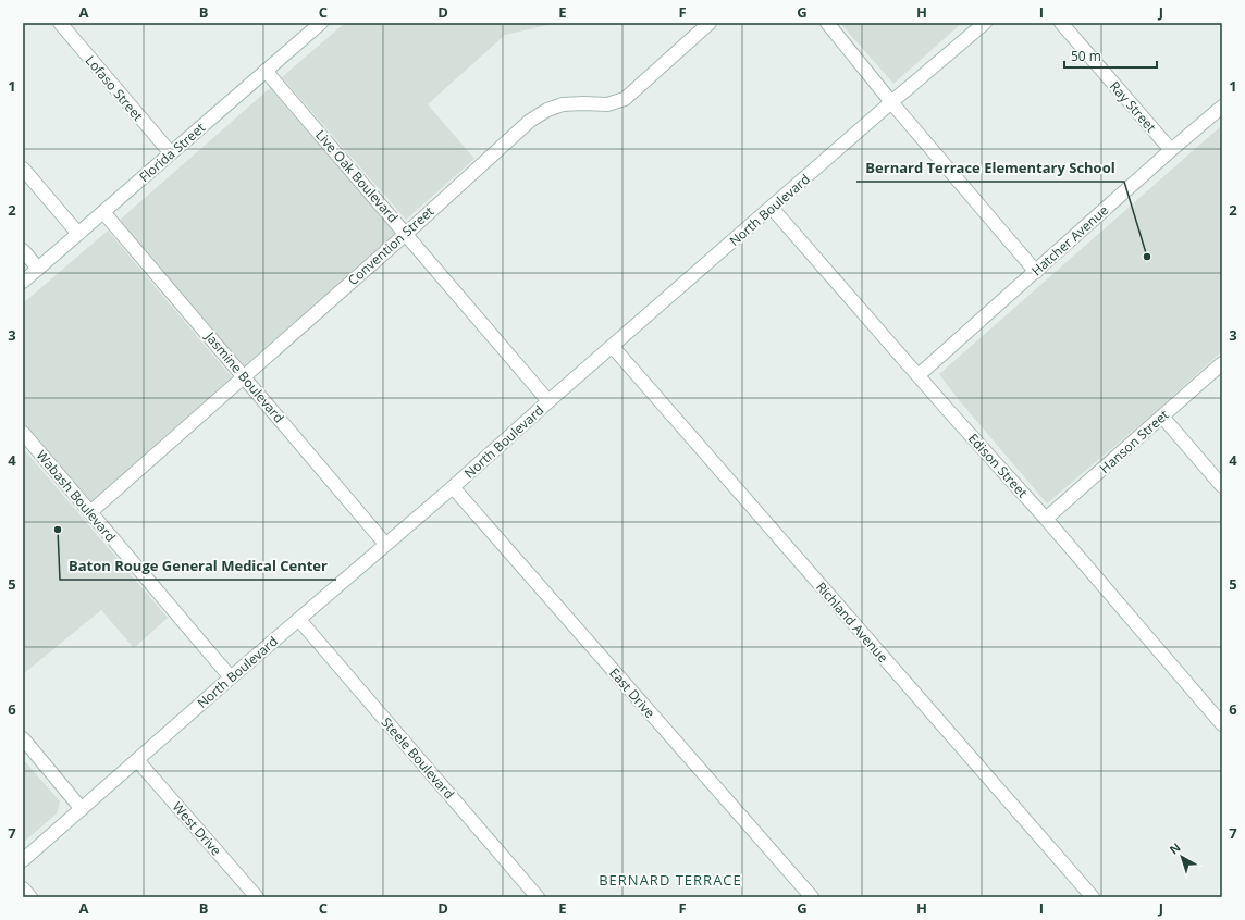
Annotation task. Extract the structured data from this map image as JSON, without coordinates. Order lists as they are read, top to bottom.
{
  "streets": {
    "street": [
      "Lofaso Street",
      "Ray Street",
      "Florida Street",
      "Live Oak Boulevard",
      "North Boulevard",
      "Hatcher Avenue",
      "Convention Street",
      "Jasmine Boulevard",
      "Hanson Street",
      "Edison Street",
      "Wabash Boulevard",
      "Richland Avenue",
      "East Drive",
      "Steele Boulevard",
      "West Drive"
    ]
  },
  "crossings": [
    ["Lofaso Street", "Florida Street"],
    ["Ray Street", "Hatcher Avenue"],
    ["Florida Street", "Live Oak Boulevard"],
    ["Florida Street", "Jasmine Boulevard"],
    ["Live Oak Boulevard", "North Boulevard"],
    ["Live Oak Boulevard", "Convention Street"],
    ["North Boulevard", "Jasmine Boulevard"],
    ["North Boulevard", "Edison Street"],
    ["North Boulevard", "Wabash Boulevard"],
    ["North Boulevard", "Richland Avenue"],
    ["North Boulevard", "East Drive"],
    ["North Boulevard", "Steele Boulevard"],
    ["North Boulevard", "West Drive"],
    ["Hatcher Avenue", "Edison Street"],
    ["Convention Street", "Jasmine Boulevard"],
    ["Convention Street", "Wabash Boulevard"],
    ["Hanson Street", "Edison Street"]
  ],
  "districts": ["BERNARD TERRACE"],
  "places": ["Bernard Terrace Elementary School", "Baton Rouge General Medical Center"],
  "scale_bar": "50 m",
  "north": "top left",
  "grid": {
    "columns": [
      "A",
      "B",
      "C",
      "D",
      "E",
      "F",
      "G",
      "H",
      "I",
      "J"
    ],
    "rows": [
      "1",
      "2",
      "3",
      "4",
      "5",
      "6",
      "7"
    ]
  }
}
